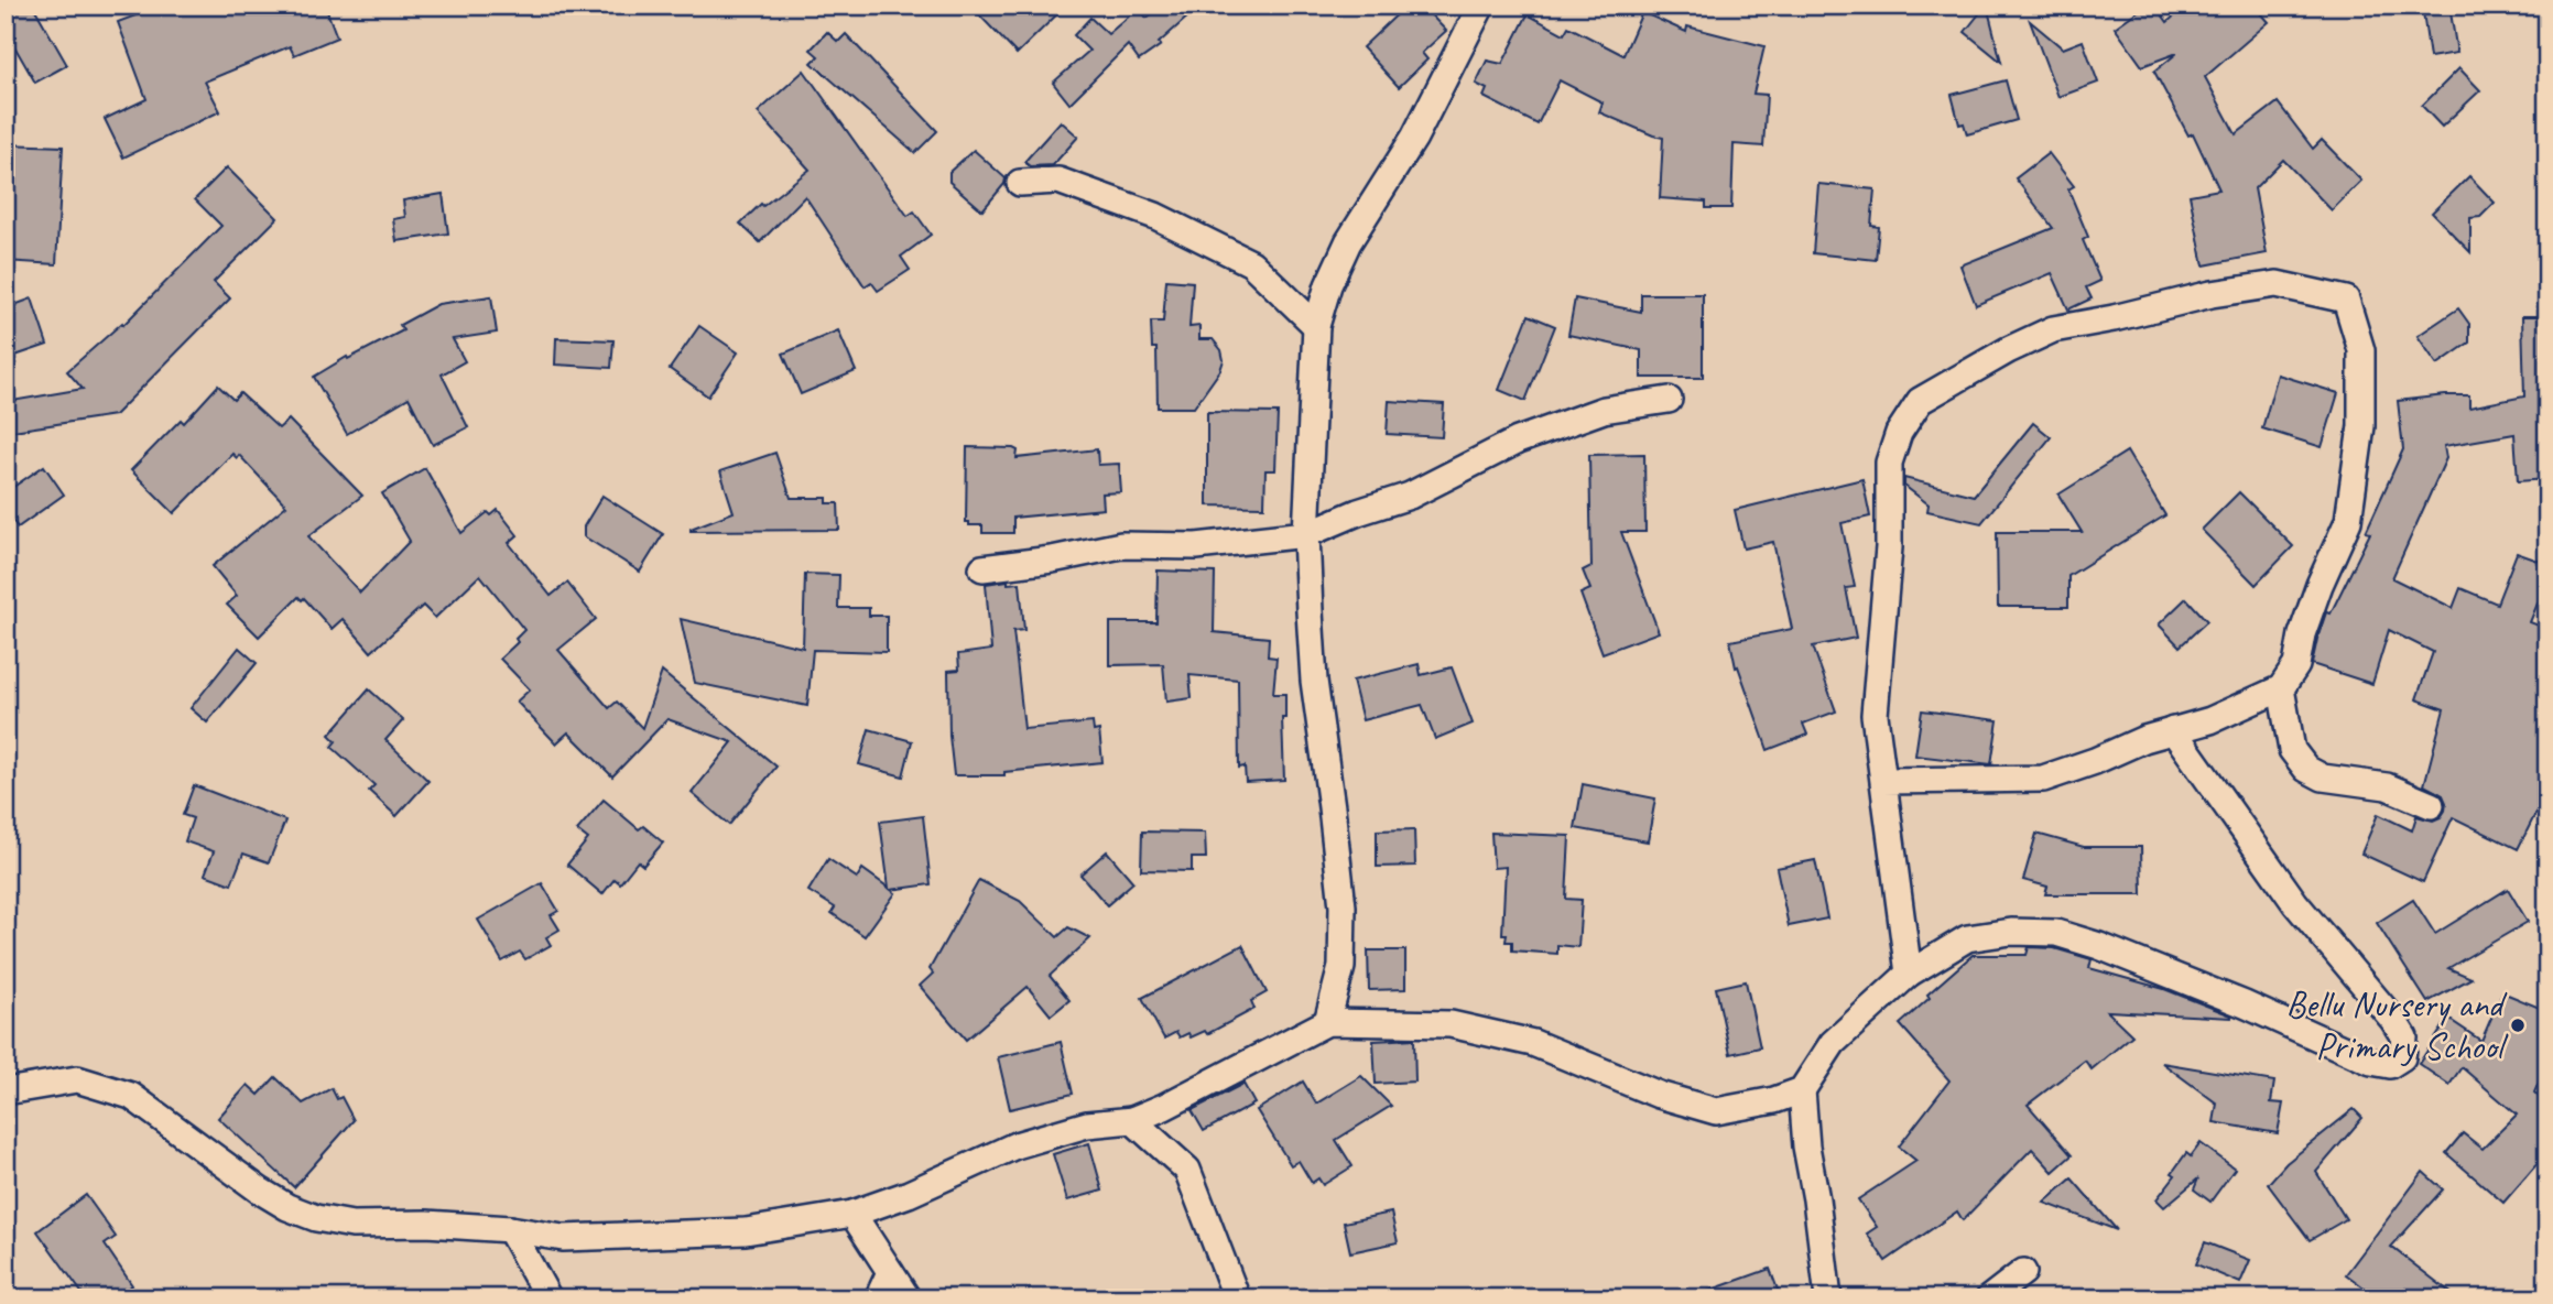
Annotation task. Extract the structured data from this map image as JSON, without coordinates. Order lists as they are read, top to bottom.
{
  "places": ["Bellu Nursery and Primary School"]
}
